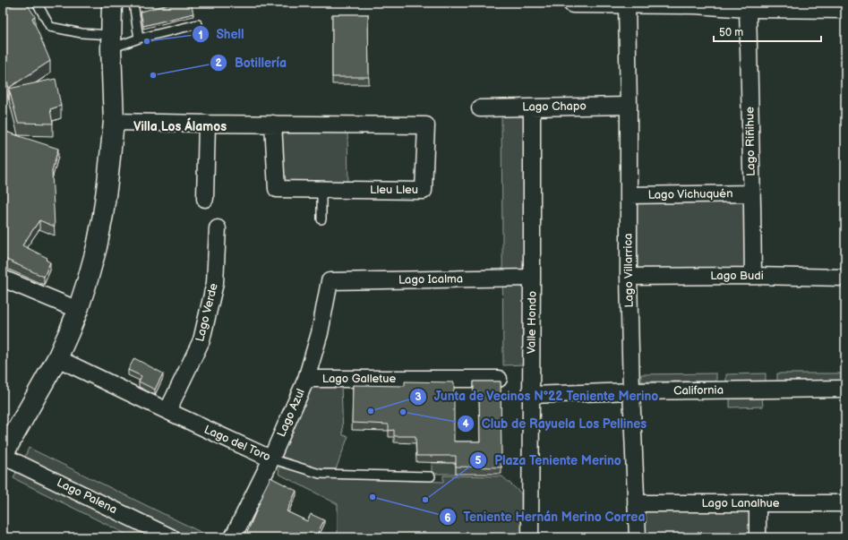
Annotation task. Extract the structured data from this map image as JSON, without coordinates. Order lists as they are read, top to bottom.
{
  "streets": {
    "street": [
      "Lago Chapo",
      "Lago Riñihue",
      "Lleu Lleu",
      "Lago Vichuquén",
      "Lago Villarrica",
      "Lago Budi",
      "Lago Icalma",
      "Lago Verde",
      "Valle Hondo",
      "Lago Galletue",
      "California",
      "Lago Azul",
      "Lago del Toro",
      "Lago Palena",
      "Lago Lanalhue"
    ]
  },
  "crossings": [
    ["Lago Chapo", "Lago Villarrica"],
    ["Lago Chapo", "Valle Hondo"],
    ["Lago Riñihue", "Lago Vichuquén"],
    ["Lago Riñihue", "Lago Budi"],
    ["Lago Vichuquén", "Lago Villarrica"],
    ["Lago Villarrica", "Lago Budi"],
    ["Lago Villarrica", "California"],
    ["Lago Villarrica", "Lago Lanalhue"],
    ["Lago Icalma", "Valle Hondo"],
    ["Lago Icalma", "Lago Azul"],
    ["Lago Verde", "Lago del Toro"],
    ["Valle Hondo", "California"],
    ["Lago Galletue", "Lago Azul"],
    ["Lago Azul", "Lago del Toro"]
  ],
  "districts": ["Villa Los Álamos"],
  "places": [
    "Shell",
    "Botillería",
    "Junta de Vecinos N°22 Teniente Merino",
    "Club de Rayuela Los Pellines",
    "Teniente Hernán Merino Correa",
    "Plaza Teniente Merino"
  ],
  "scale_bar": "50 m"
}
